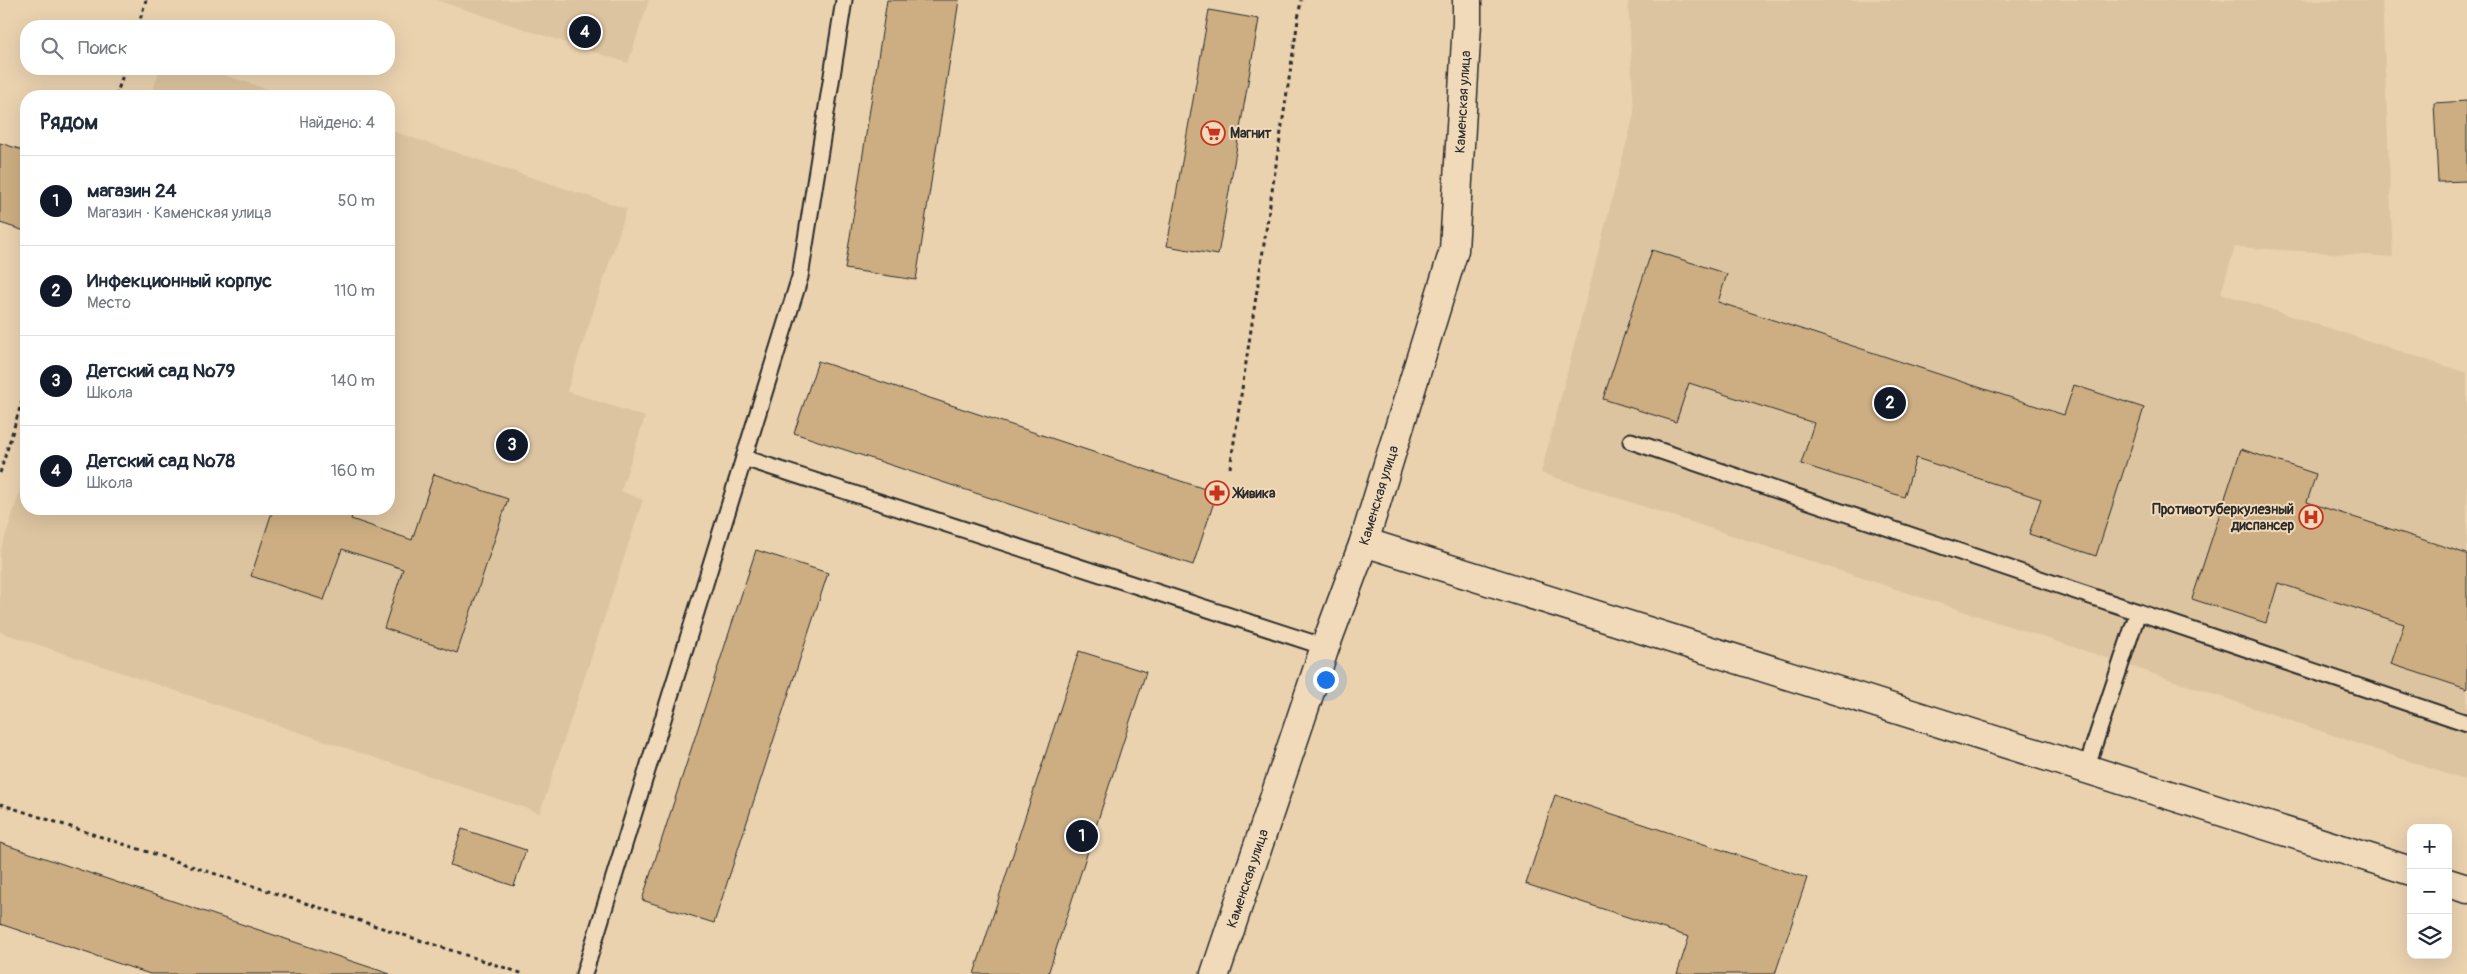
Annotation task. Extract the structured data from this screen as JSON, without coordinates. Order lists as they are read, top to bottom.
{
  "streets": {
    "street": ["Каменская улица"]
  },
  "places": {
    "supermarket": ["Магнит"],
    "pharmacy": ["Живика"],
    "hospital": ["Противотуберкулезный диспансер"]
  },
  "page": {
    "pins": [
      "4",
      "2",
      "3",
      "1"
    ],
    "search": "Поиск",
    "heading": ["Рядом", "Найдено: 4"],
    "list": [
      {
        "mark": "1",
        "name": "магазин 24",
        "note": "Магазин · Каменская улица",
        "value": "50 m"
      },
      {
        "mark": "2",
        "name": "Инфекционный корпус",
        "note": "Место",
        "value": "110 m"
      },
      {
        "mark": "3",
        "name": "Детский сад №79",
        "note": "Школа",
        "value": "140 m"
      },
      {
        "mark": "4",
        "name": "Детский сад №78",
        "note": "Школа",
        "value": "160 m"
      }
    ],
    "map_buttons": ["+", "−"]
  }
}
